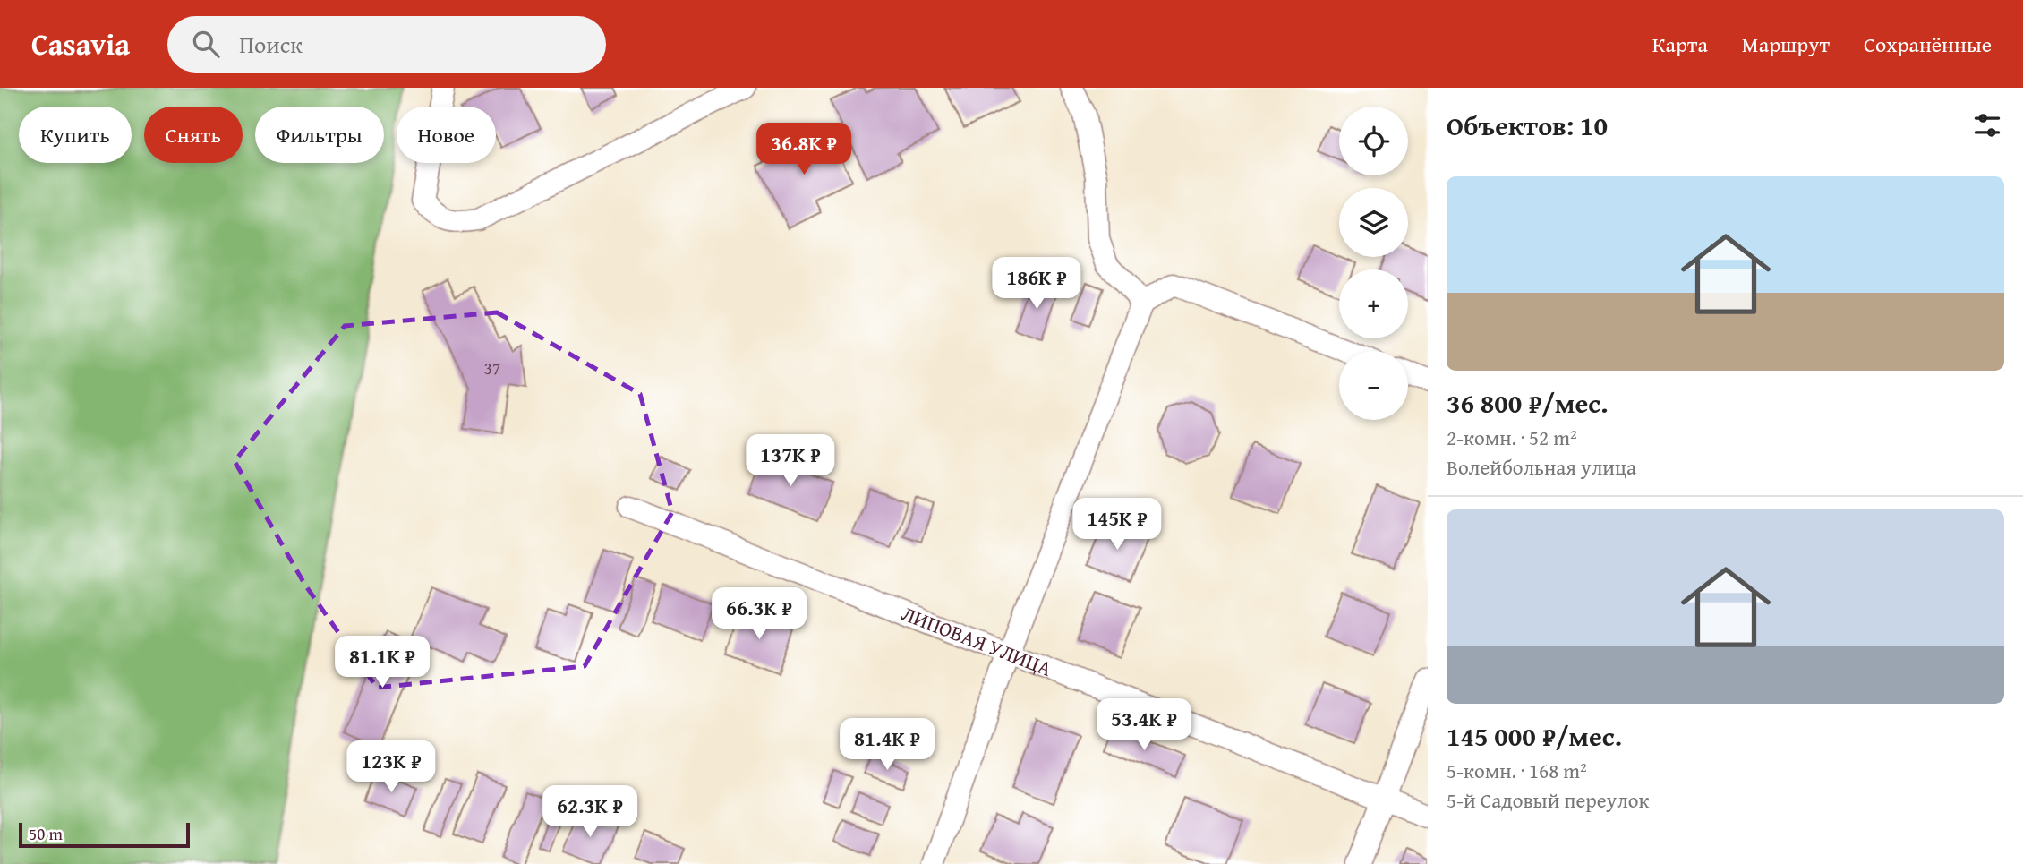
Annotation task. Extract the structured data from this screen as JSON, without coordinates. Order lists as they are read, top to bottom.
{
  "streets": {
    "street": ["ЛИПОВАЯ УЛИЦА"]
  },
  "house_numbers": ["37"],
  "scale_bar": "50 m",
  "page": {
    "header": "Casavia",
    "search": "Поиск",
    "nav": ["Карта", "Маршрут", "Сохранённые"],
    "heading": "Объектов: 10",
    "map_buttons": ["+", "−"],
    "chip": [
      "Купить",
      "Снять",
      "Фильтры",
      "Новое"
    ],
    "price": [
      "36.8K ₽",
      "186K ₽",
      "137K ₽",
      "145K ₽",
      "66.3K ₽",
      "81.1K ₽",
      "53.4K ₽",
      "81.4K ₽",
      "123K ₽",
      "62.3K ₽"
    ],
    "list": [
      {
        "name": "36 800 ₽/мес.",
        "note": "2-комн. · 52 m² · Волейбольная улица"
      },
      {
        "name": "145 000 ₽/мес.",
        "note": "5-комн. · 168 m² · 5-й Садовый переулок"
      }
    ],
    "scale": "50 m"
  }
}
